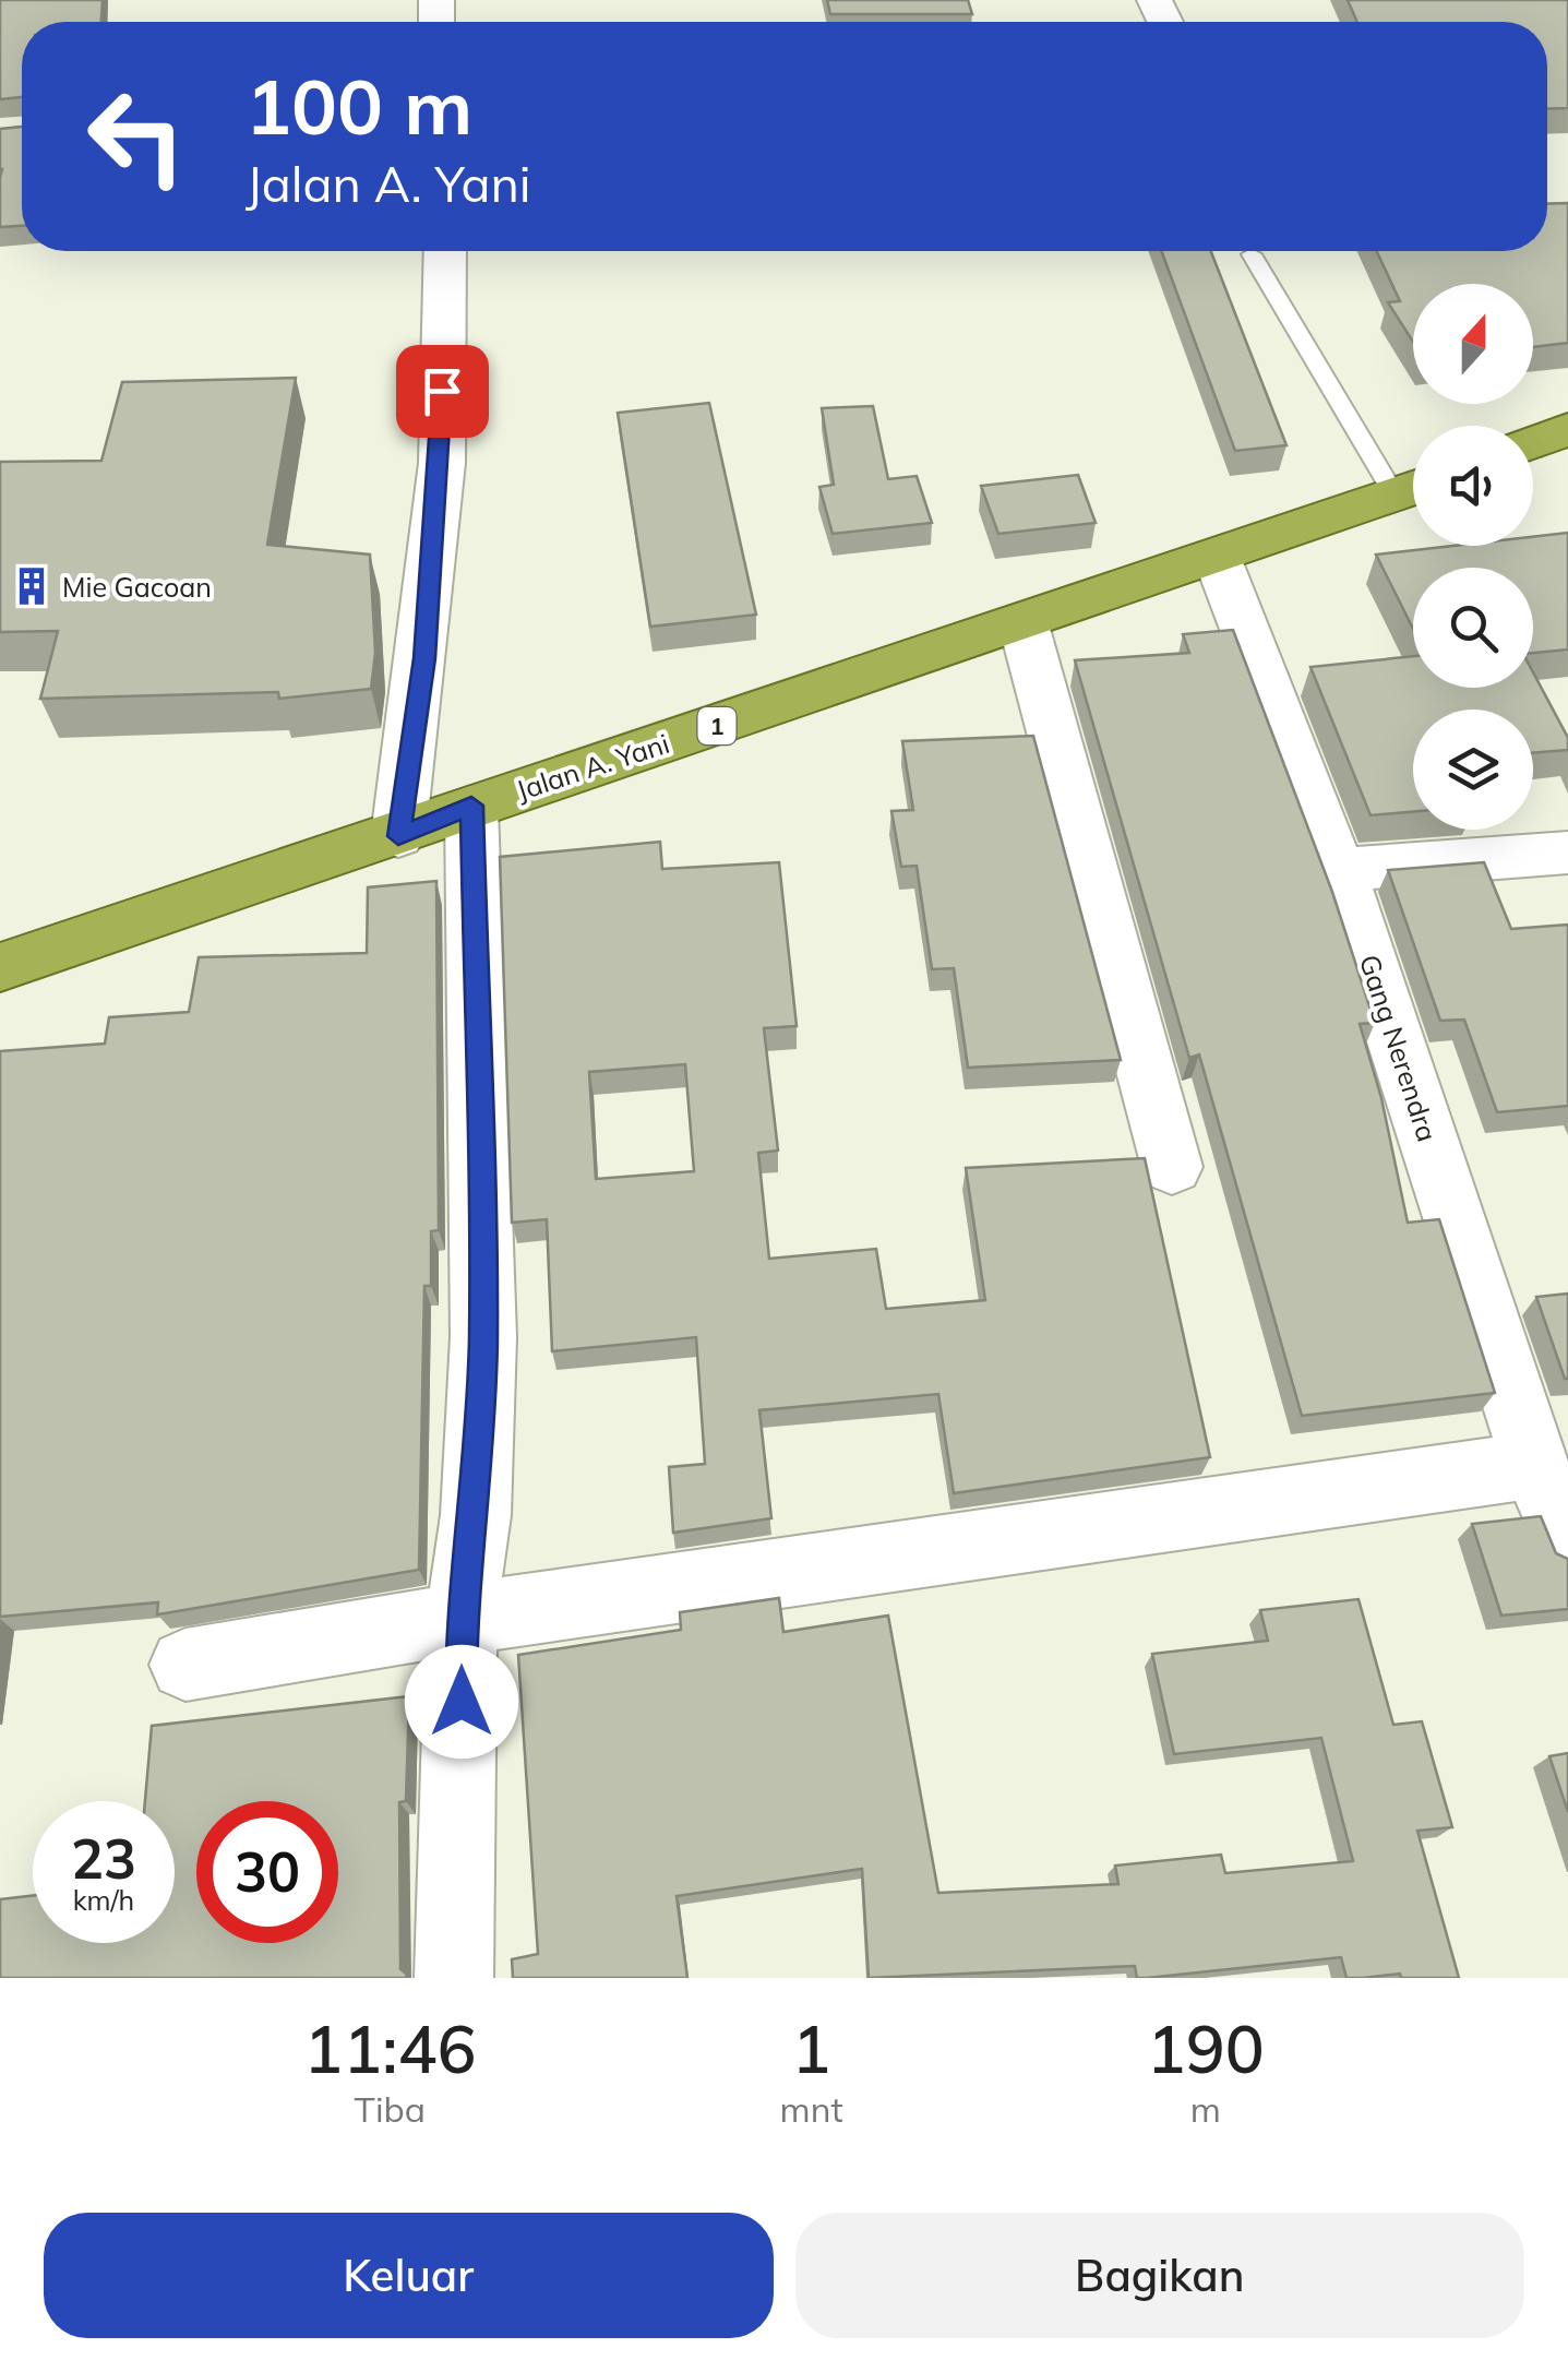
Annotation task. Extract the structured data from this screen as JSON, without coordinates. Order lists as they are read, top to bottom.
{
  "streets": {
    "highway": ["1", "Jalan A. Yani"],
    "street": ["Gang Nerendra"]
  },
  "crossings": [
    ["Jalan A. Yani", "Gang Nerendra"]
  ],
  "places": {
    "building": ["Mie Gacoan"]
  },
  "north": "top",
  "page": {
    "turn": ["100 m", "Jalan A. Yani"],
    "speed": "23 km/h",
    "limit": "30",
    "eta": [
      "11:46",
      "Tiba",
      "1",
      "mnt",
      "190",
      "m"
    ],
    "buttons": ["Keluar", "Bagikan"]
  }
}
